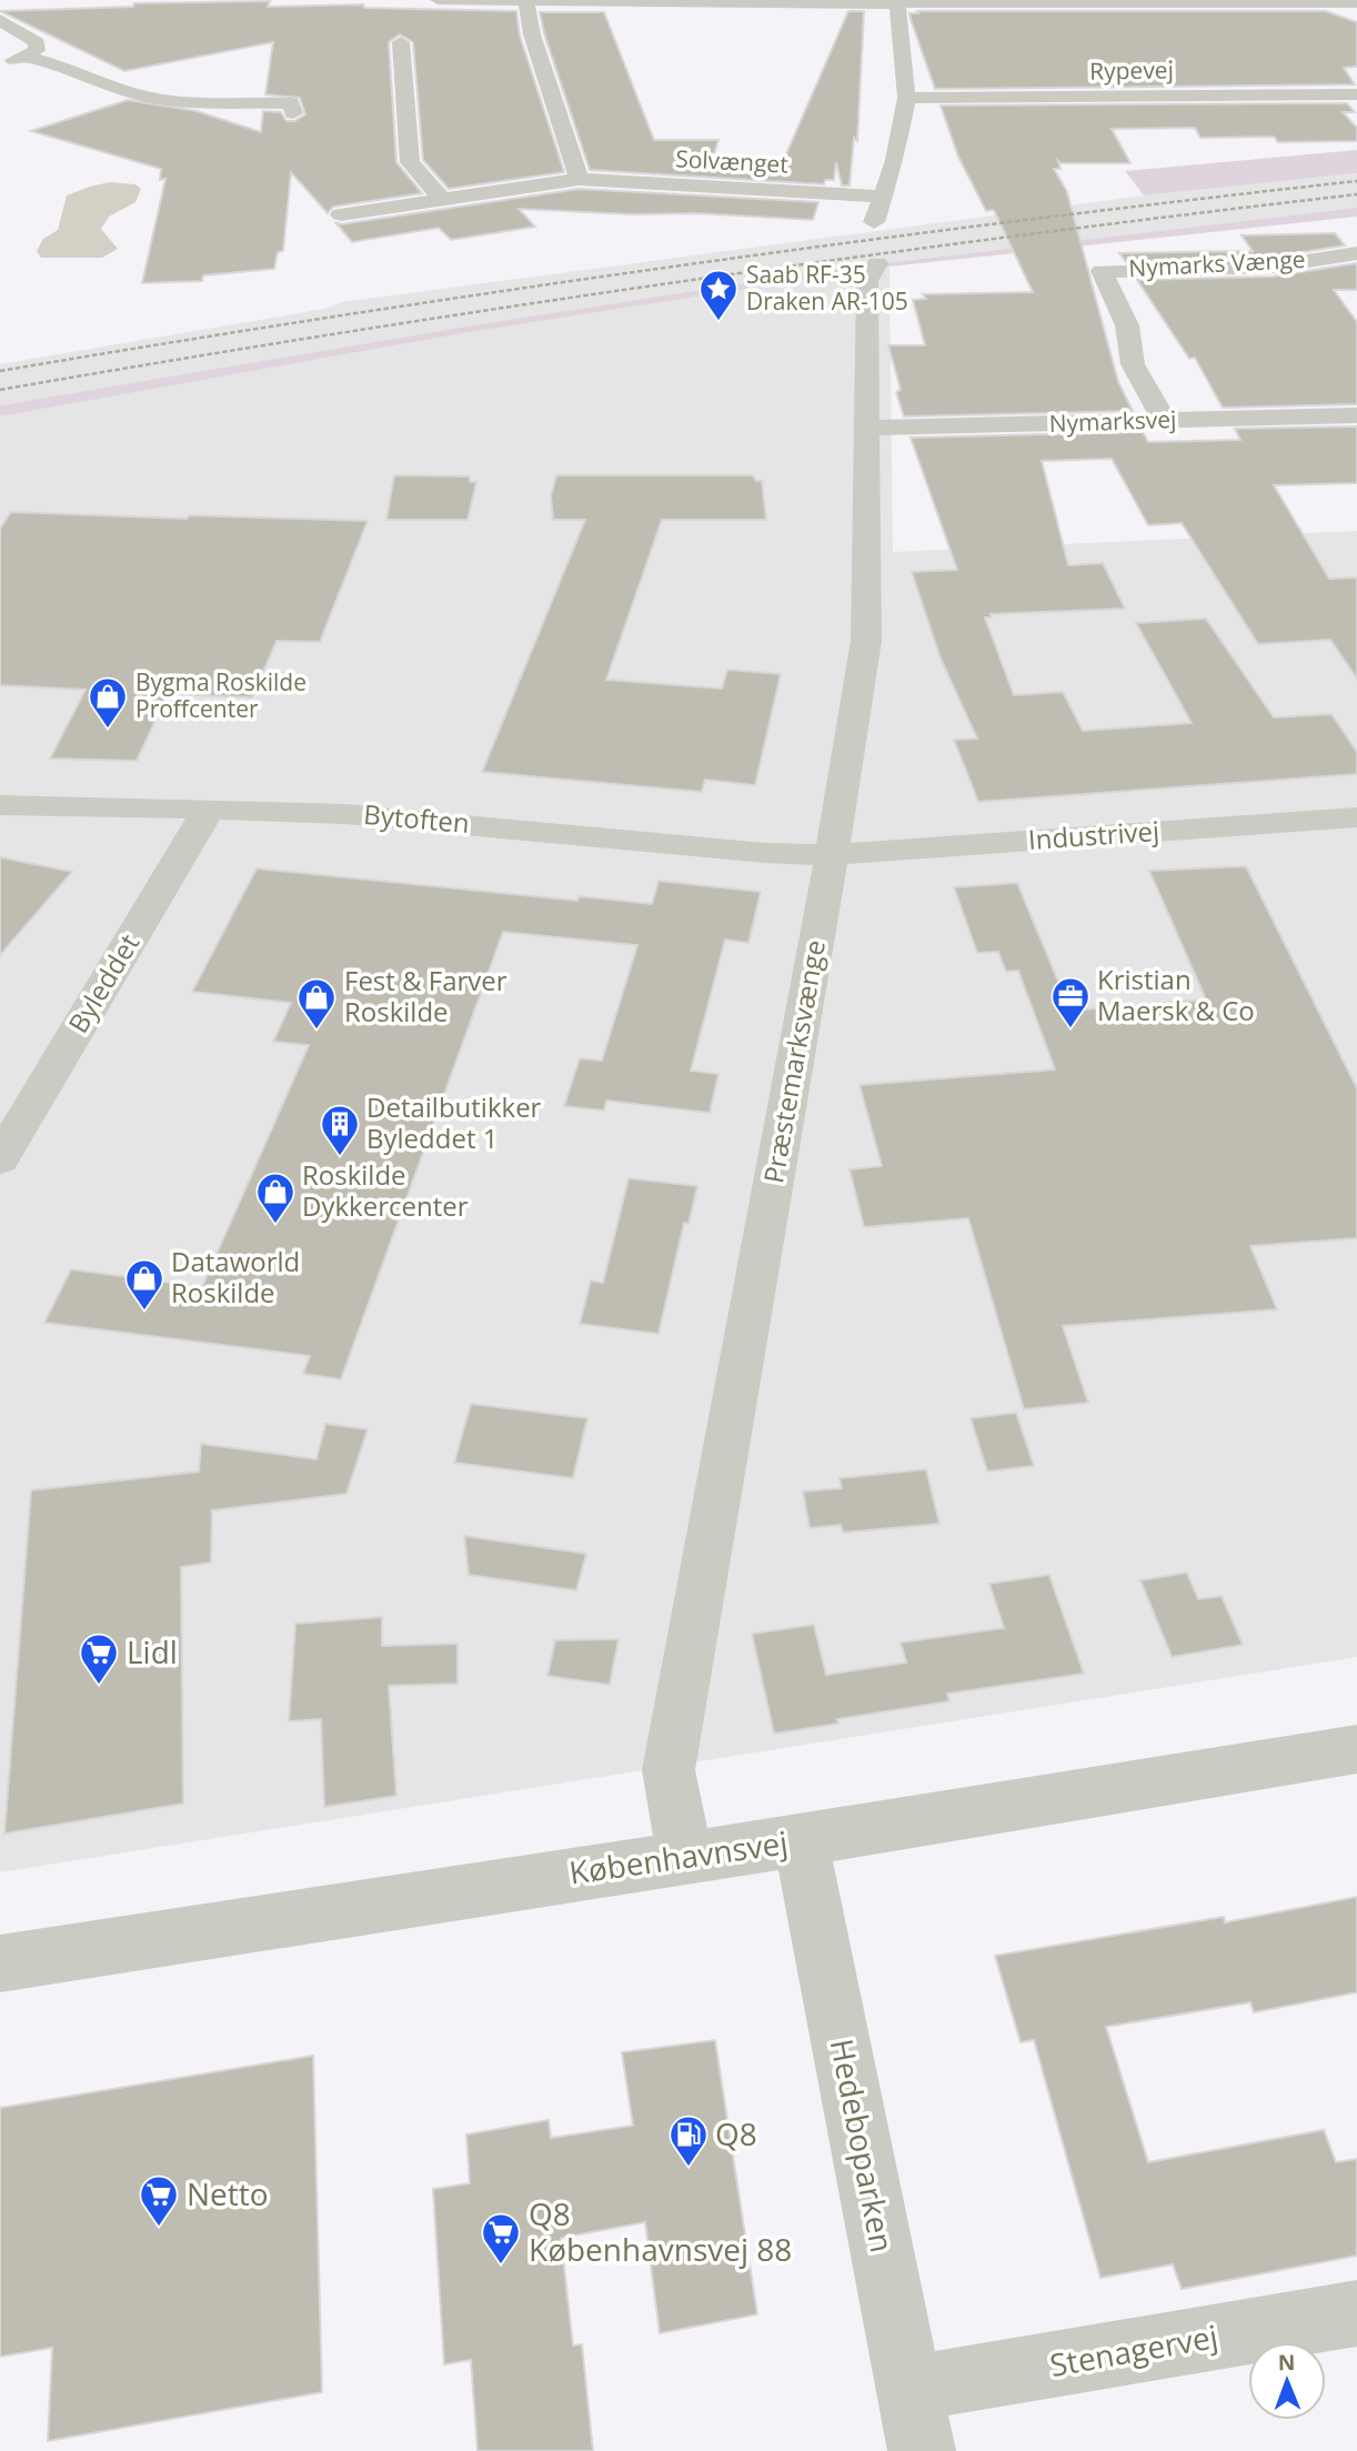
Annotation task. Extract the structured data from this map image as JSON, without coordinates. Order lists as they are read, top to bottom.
{
  "streets": {
    "street": [
      "Rypevej",
      "Solvænget",
      "Nymarks Vænge",
      "Nymarksvej",
      "Bytoften",
      "Industrivej",
      "Byleddet",
      "Præstemarksvænge",
      "Københavnsvej",
      "Hedeboparken",
      "Stenagervej"
    ]
  },
  "crossings": [
    ["Nymarks Vænge", "Nymarksvej"],
    ["Nymarksvej", "Præstemarksvænge"],
    ["Bytoften", "Industrivej"],
    ["Bytoften", "Byleddet"],
    ["Bytoften", "Præstemarksvænge"],
    ["Industrivej", "Præstemarksvænge"],
    ["Præstemarksvænge", "Københavnsvej"],
    ["Københavnsvej", "Hedeboparken"],
    ["Hedeboparken", "Stenagervej"]
  ],
  "places": {
    "place": ["Saab RF-35 Draken AR-105"],
    "shop": [
      "Bygma Roskilde Proffcenter",
      "Fest & Farver Roskilde",
      "Roskilde Dykkercenter",
      "Dataworld Roskilde"
    ],
    "office": ["Kristian Maersk & Co"],
    "building": ["Detailbutikker Byleddet 1"],
    "supermarket": ["Lidl", "Netto", "Q8 Københavnsvej 88"],
    "fuel station": ["Q8"]
  },
  "north": "top"
}
